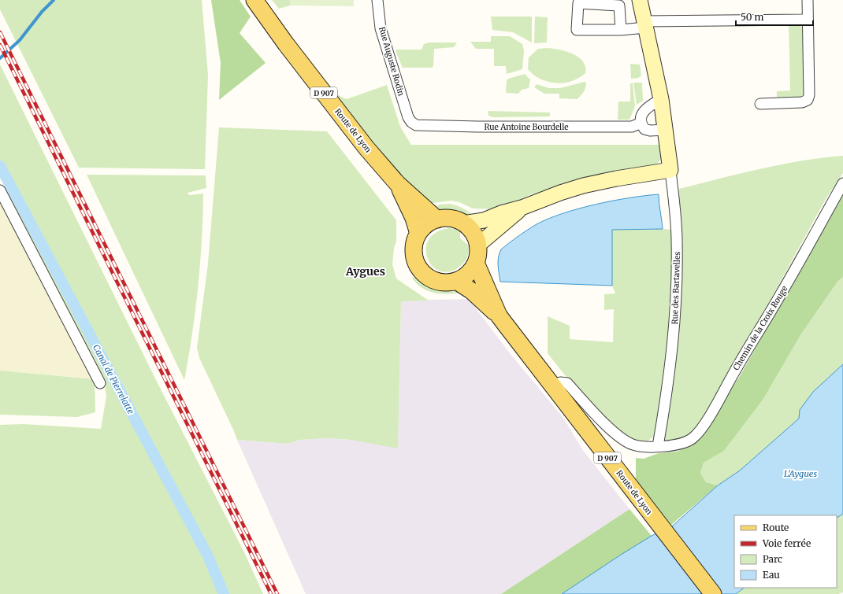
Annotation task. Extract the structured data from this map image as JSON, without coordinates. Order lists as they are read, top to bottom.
{
  "streets": {
    "main road": ["D 907", "Route de Lyon"],
    "street": [
      "Rue Auguste Rodin",
      "Rue Antoine Bourdelle",
      "Rue des Bartavelles",
      "Chemin de la Croix Rouge"
    ]
  },
  "crossings": [
    ["Rue Auguste Rodin", "Rue Antoine Bourdelle"],
    ["Rue des Bartavelles", "Chemin de la Croix Rouge"]
  ],
  "districts": ["Aygues"],
  "water": ["Canal de Pierrelatte", "L'Aygues"],
  "legend": [
    "Route",
    "Voie ferrée",
    "Parc",
    "Eau"
  ],
  "scale_bar": "50 m"
}
